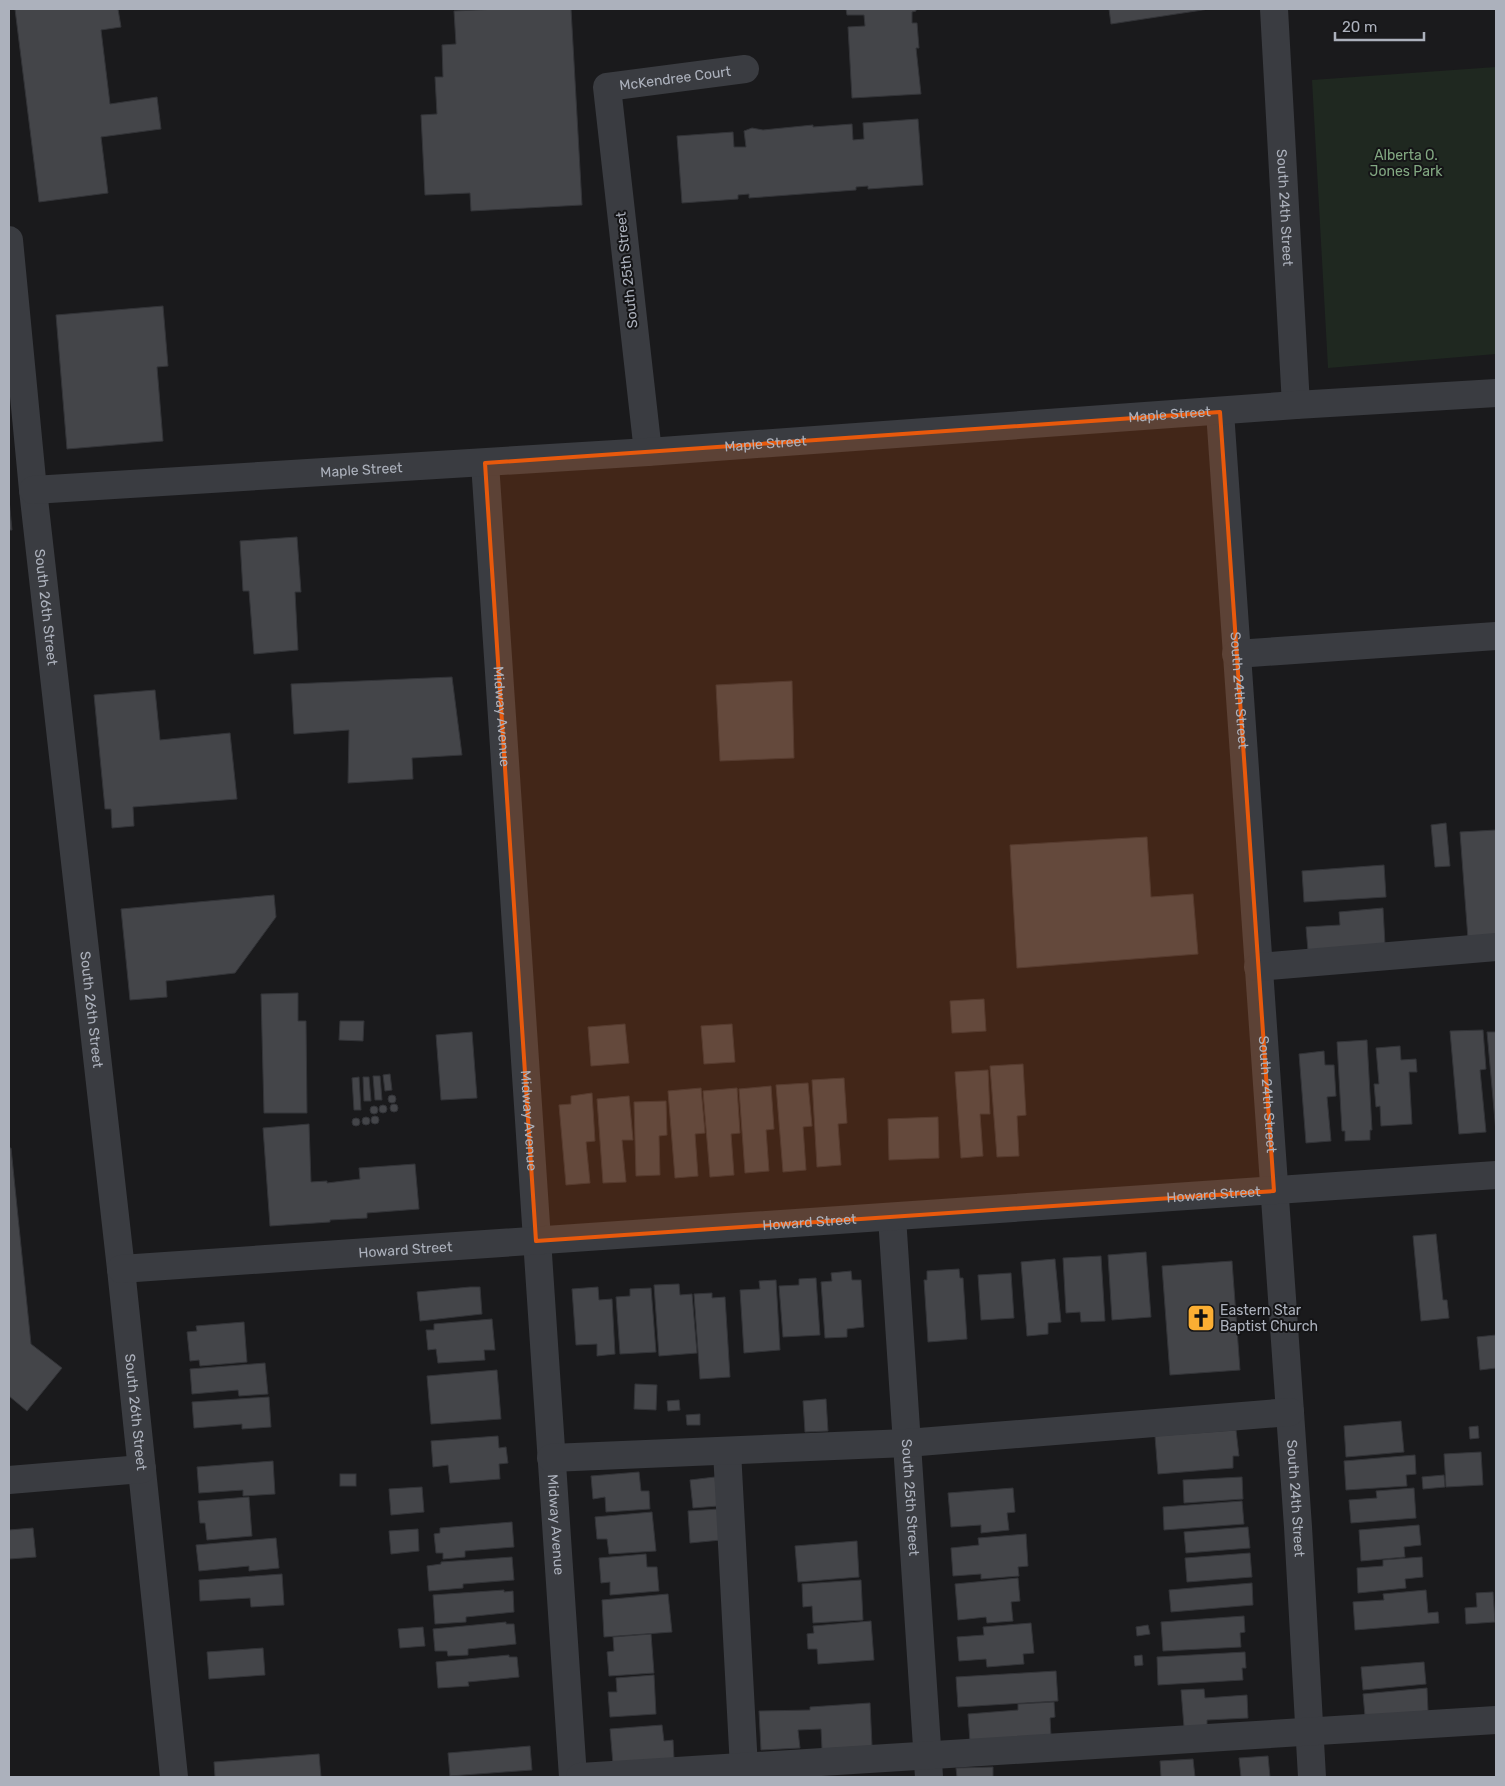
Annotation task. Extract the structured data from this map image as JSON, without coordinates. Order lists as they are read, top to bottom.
{
  "streets": {
    "street": [
      "McKendree Court",
      "South 24th Street",
      "South 25th Street",
      "Maple Street",
      "South 26th Street",
      "Midway Avenue",
      "Howard Street"
    ]
  },
  "crossings": [
    ["McKendree Court", "South 25th Street"],
    ["South 24th Street", "Maple Street"],
    ["South 24th Street", "Howard Street"],
    ["South 25th Street", "Maple Street"],
    ["South 25th Street", "Howard Street"],
    ["Maple Street", "South 26th Street"],
    ["Maple Street", "Midway Avenue"],
    ["South 26th Street", "Howard Street"],
    ["Midway Avenue", "Howard Street"]
  ],
  "parks": ["Alberta O. Jones Park"],
  "places": {
    "church": ["Eastern Star Baptist Church"]
  },
  "scale_bar": "20 m"
}
